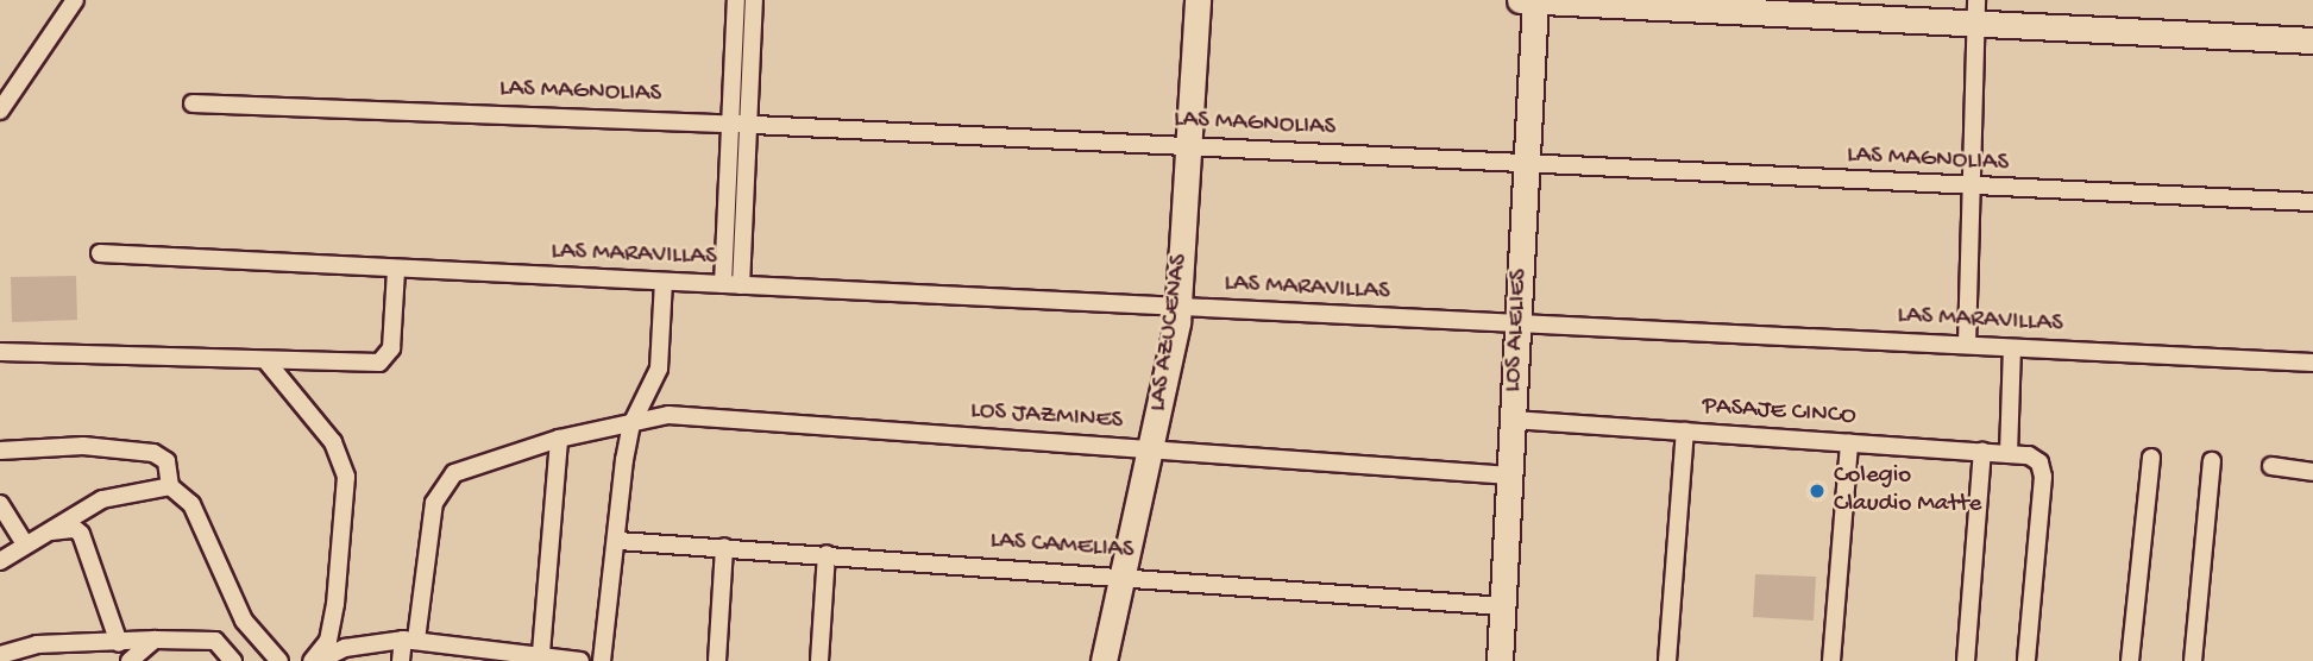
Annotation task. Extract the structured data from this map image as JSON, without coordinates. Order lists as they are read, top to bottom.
{
  "streets": {
    "street": [
      "LAS MAGNOLIAS",
      "LAS MARAVILLAS",
      "LOS ALELIES",
      "LAS AZUCENAS",
      "PASAJE CINCO",
      "LOS JAZMINES",
      "LAS CAMELIAS"
    ]
  },
  "crossings": [
    ["LAS MAGNOLIAS", "LOS ALELIES"],
    ["LAS MAGNOLIAS", "LAS AZUCENAS"],
    ["LAS MARAVILLAS", "LOS ALELIES"],
    ["LAS MARAVILLAS", "LAS AZUCENAS"],
    ["LOS ALELIES", "PASAJE CINCO"],
    ["LOS ALELIES", "LOS JAZMINES"],
    ["LOS ALELIES", "LAS CAMELIAS"],
    ["LAS AZUCENAS", "LOS JAZMINES"],
    ["LAS AZUCENAS", "LAS CAMELIAS"]
  ],
  "places": ["Colegio Claudio Matte"]
}
